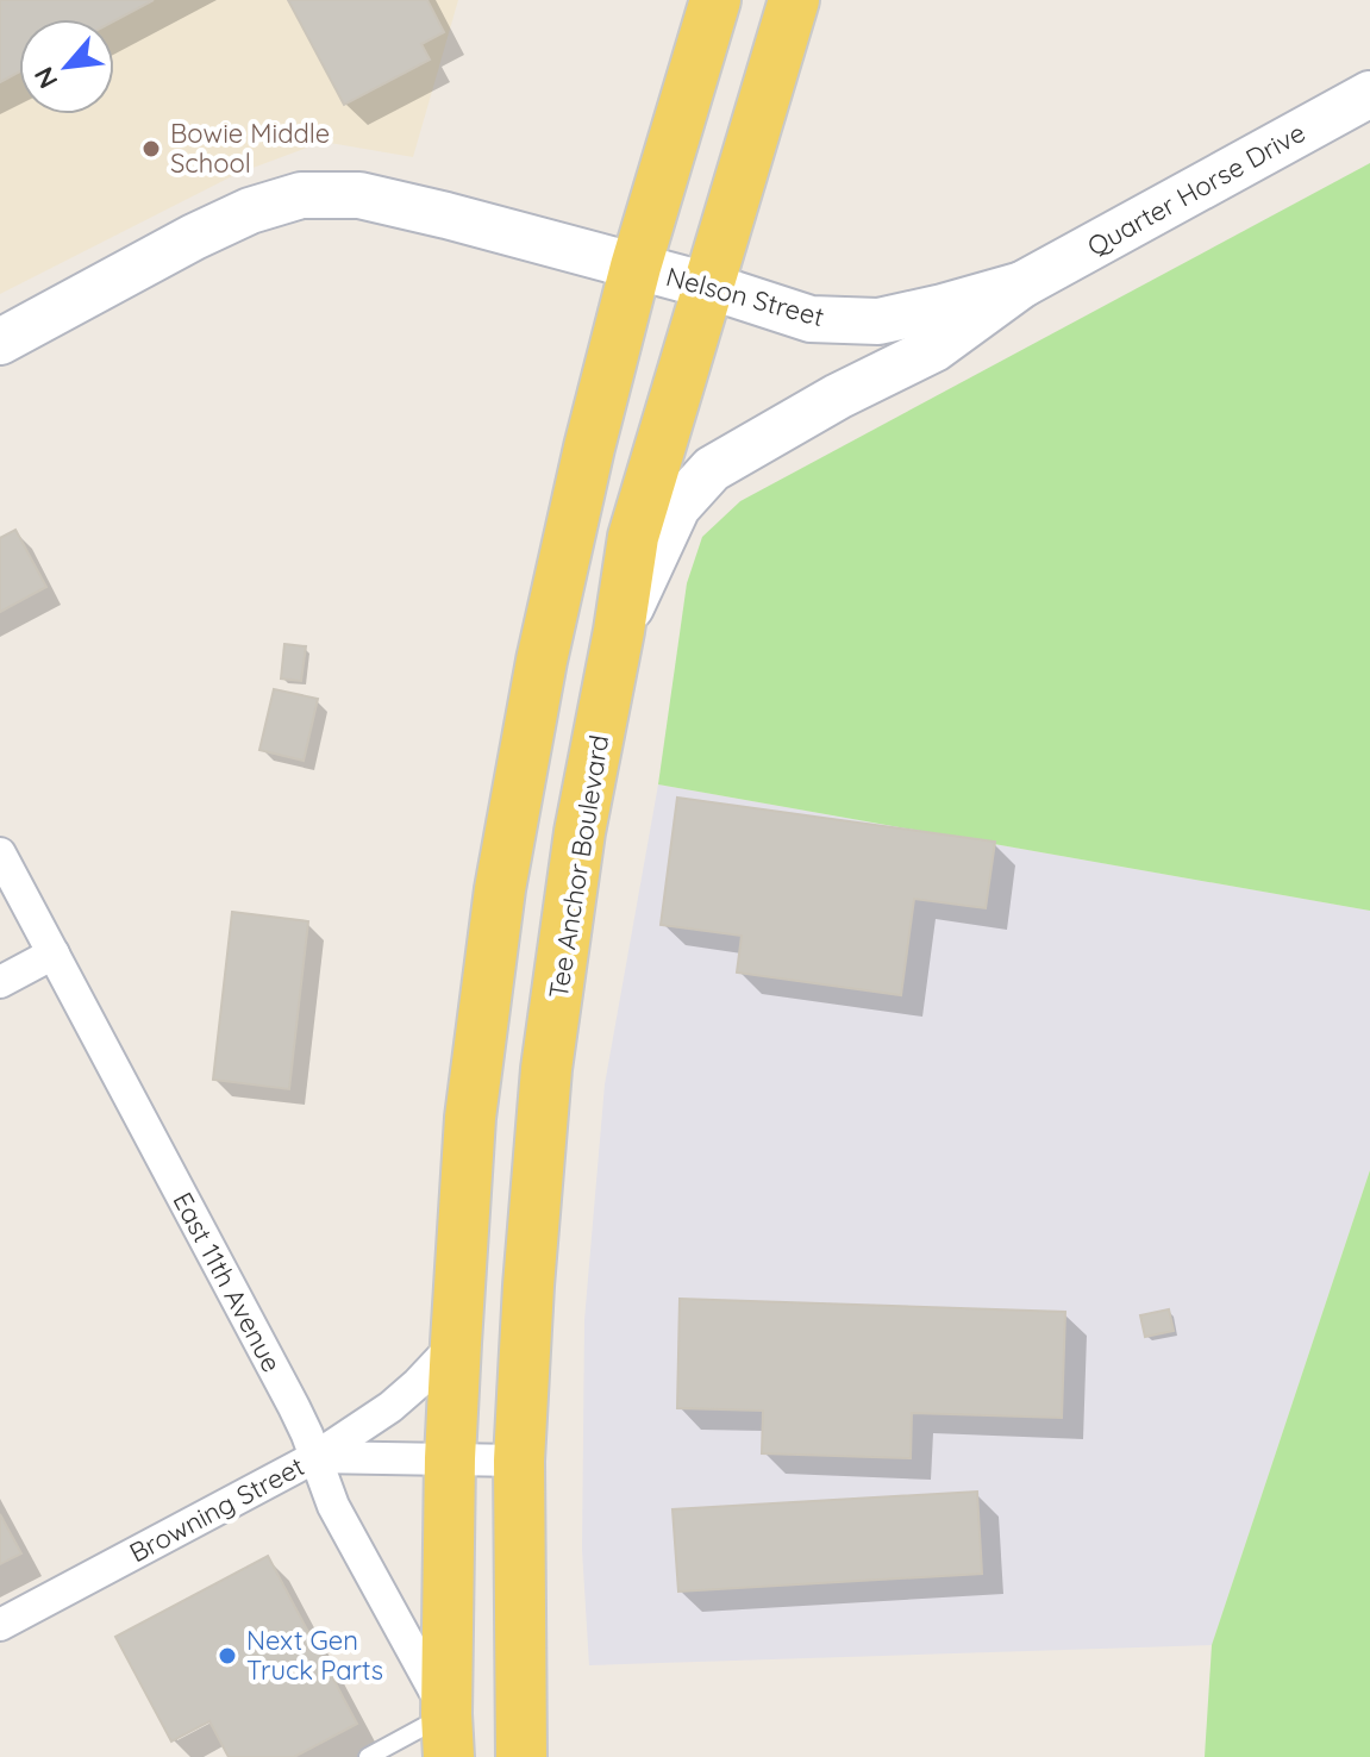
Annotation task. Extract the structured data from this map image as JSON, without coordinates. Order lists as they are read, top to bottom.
{
  "streets": {
    "main road": ["Quarter Horse Drive", "Nelson Street", "Tee Anchor Boulevard"],
    "street": ["East 11th Avenue", "Browning Street"]
  },
  "crossings": [
    ["Quarter Horse Drive", "Nelson Street"],
    ["Nelson Street", "Tee Anchor Boulevard"],
    ["Tee Anchor Boulevard", "Browning Street"],
    ["East 11th Avenue", "Browning Street"]
  ],
  "places": ["Bowie Middle School", "Next Gen Truck Parts"],
  "north": "bottom left"
}
